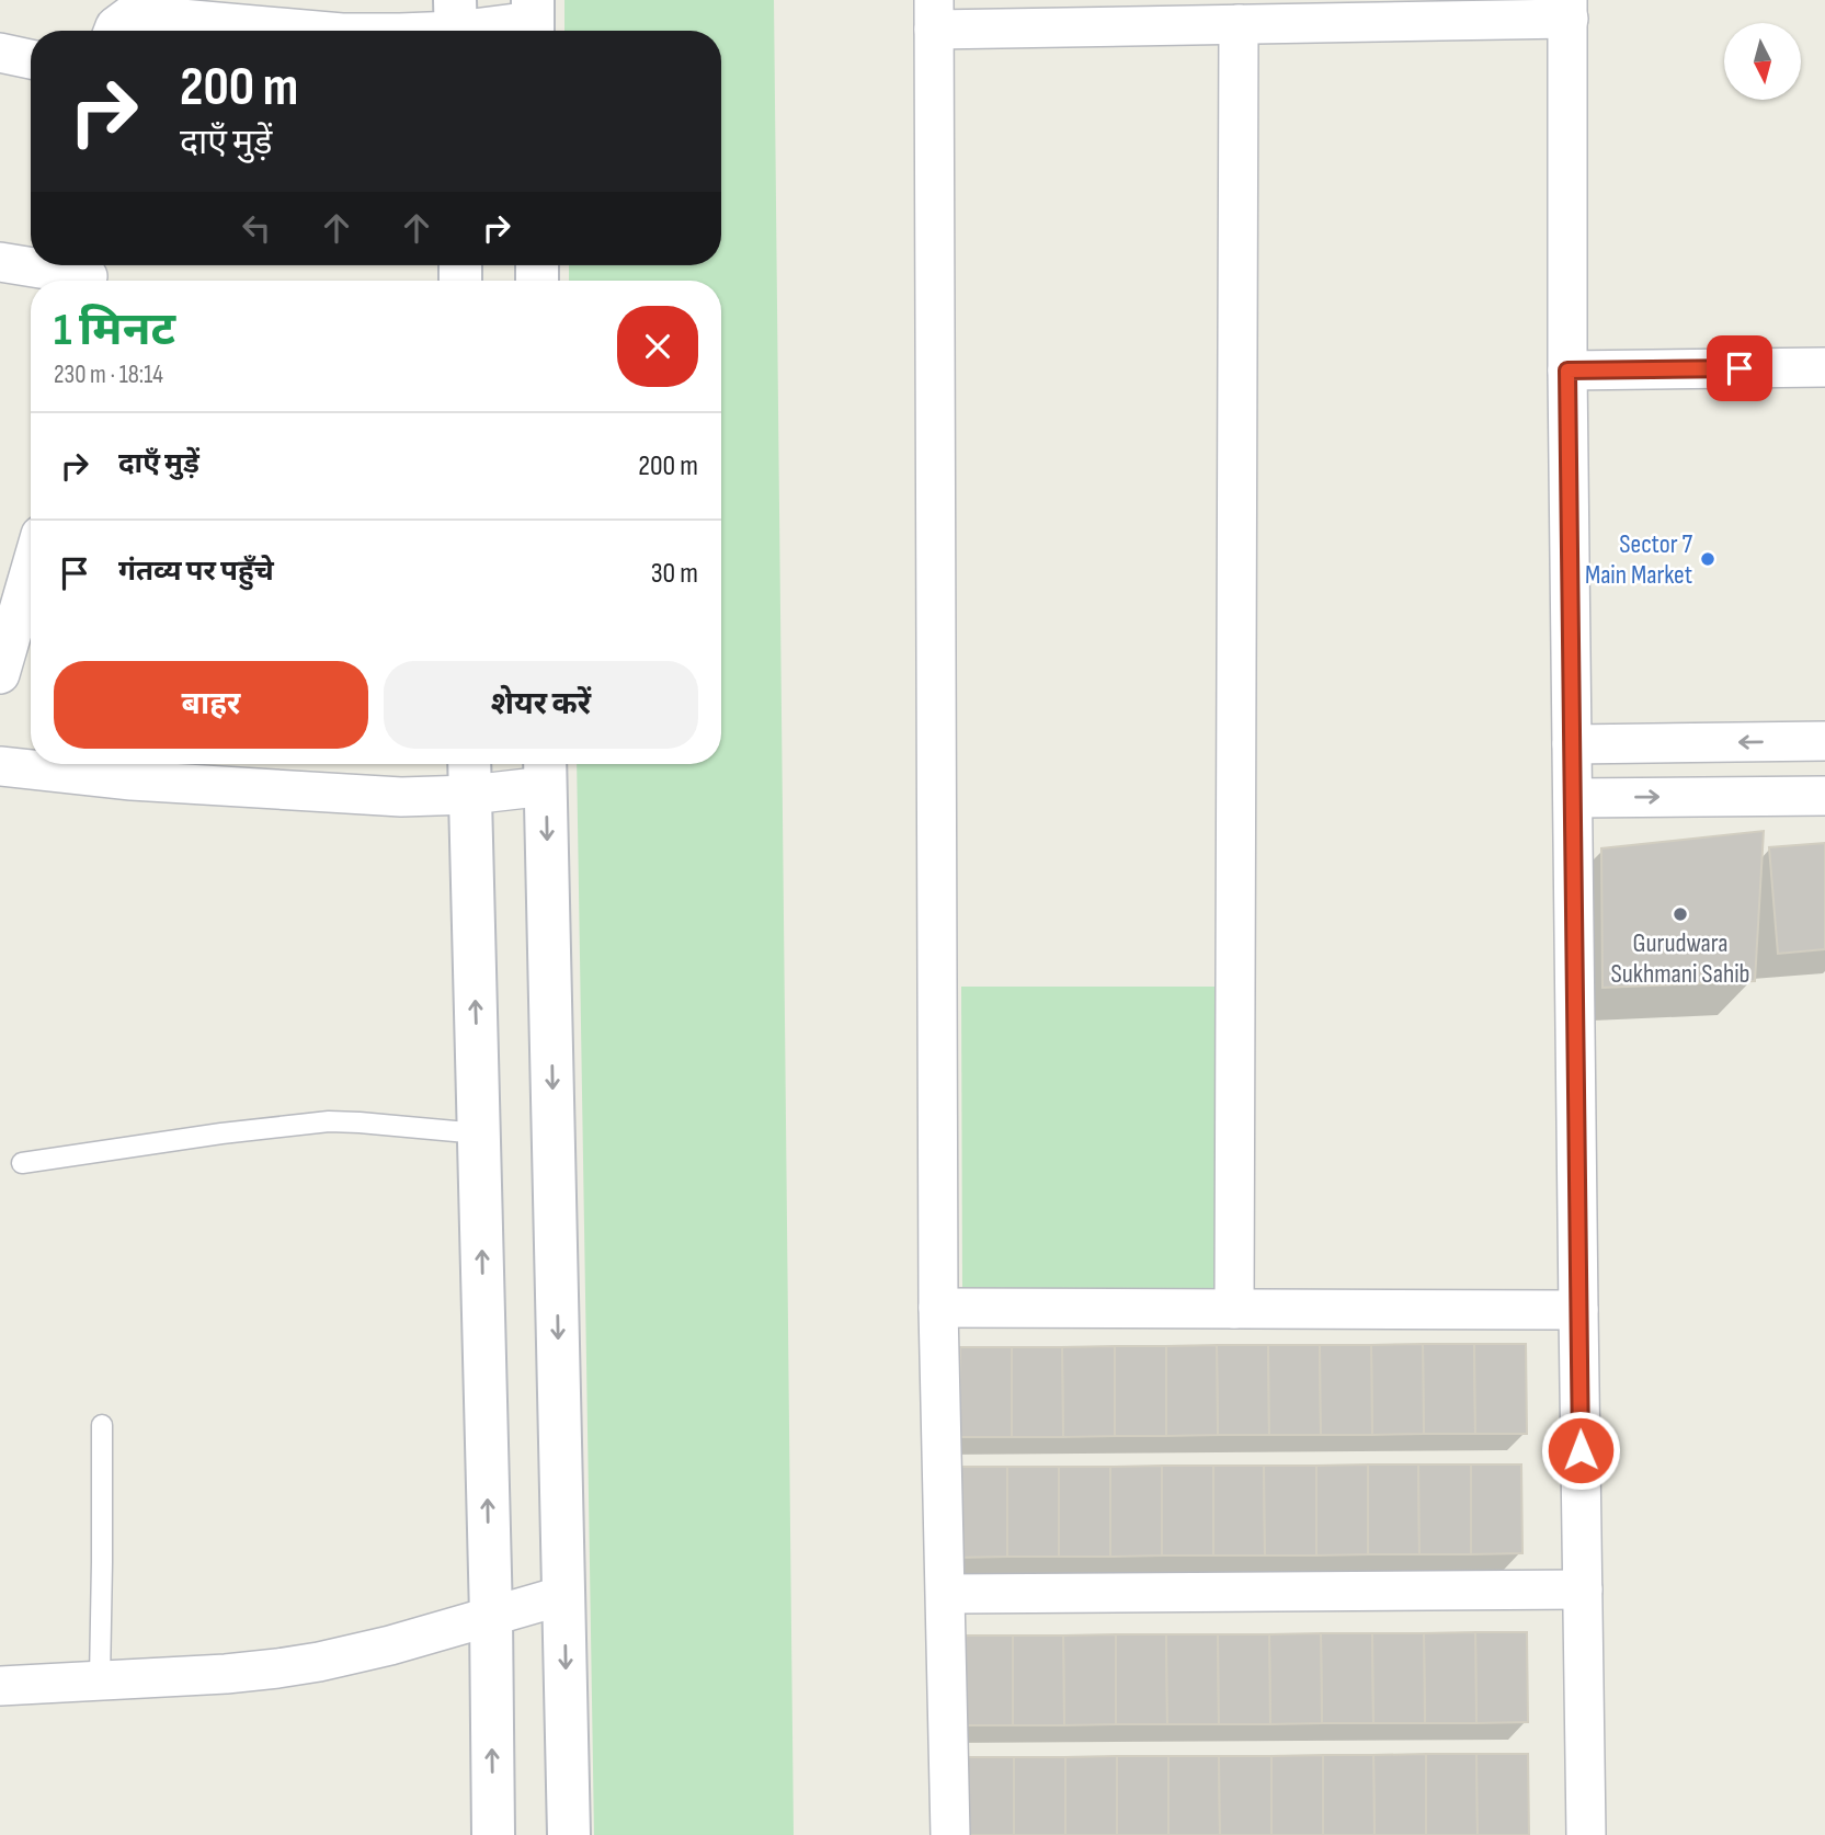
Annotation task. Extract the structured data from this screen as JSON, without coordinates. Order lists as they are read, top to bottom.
{
  "places": ["Sector 7 Main Market", "Gurudwara Sukhmani Sahib"],
  "north": "bottom",
  "page": {
    "turn": ["200 m", "दाएँ मुड़ें"],
    "heading": ["1 मिनट", "230 m · 18:14"],
    "list": [
      {
        "name": "दाएँ मुड़ें",
        "value": "200 m"
      },
      {
        "name": "गंतव्य पर पहुँचे",
        "value": "30 m"
      }
    ],
    "buttons": ["बाहर", "शेयर करें"]
  }
}
